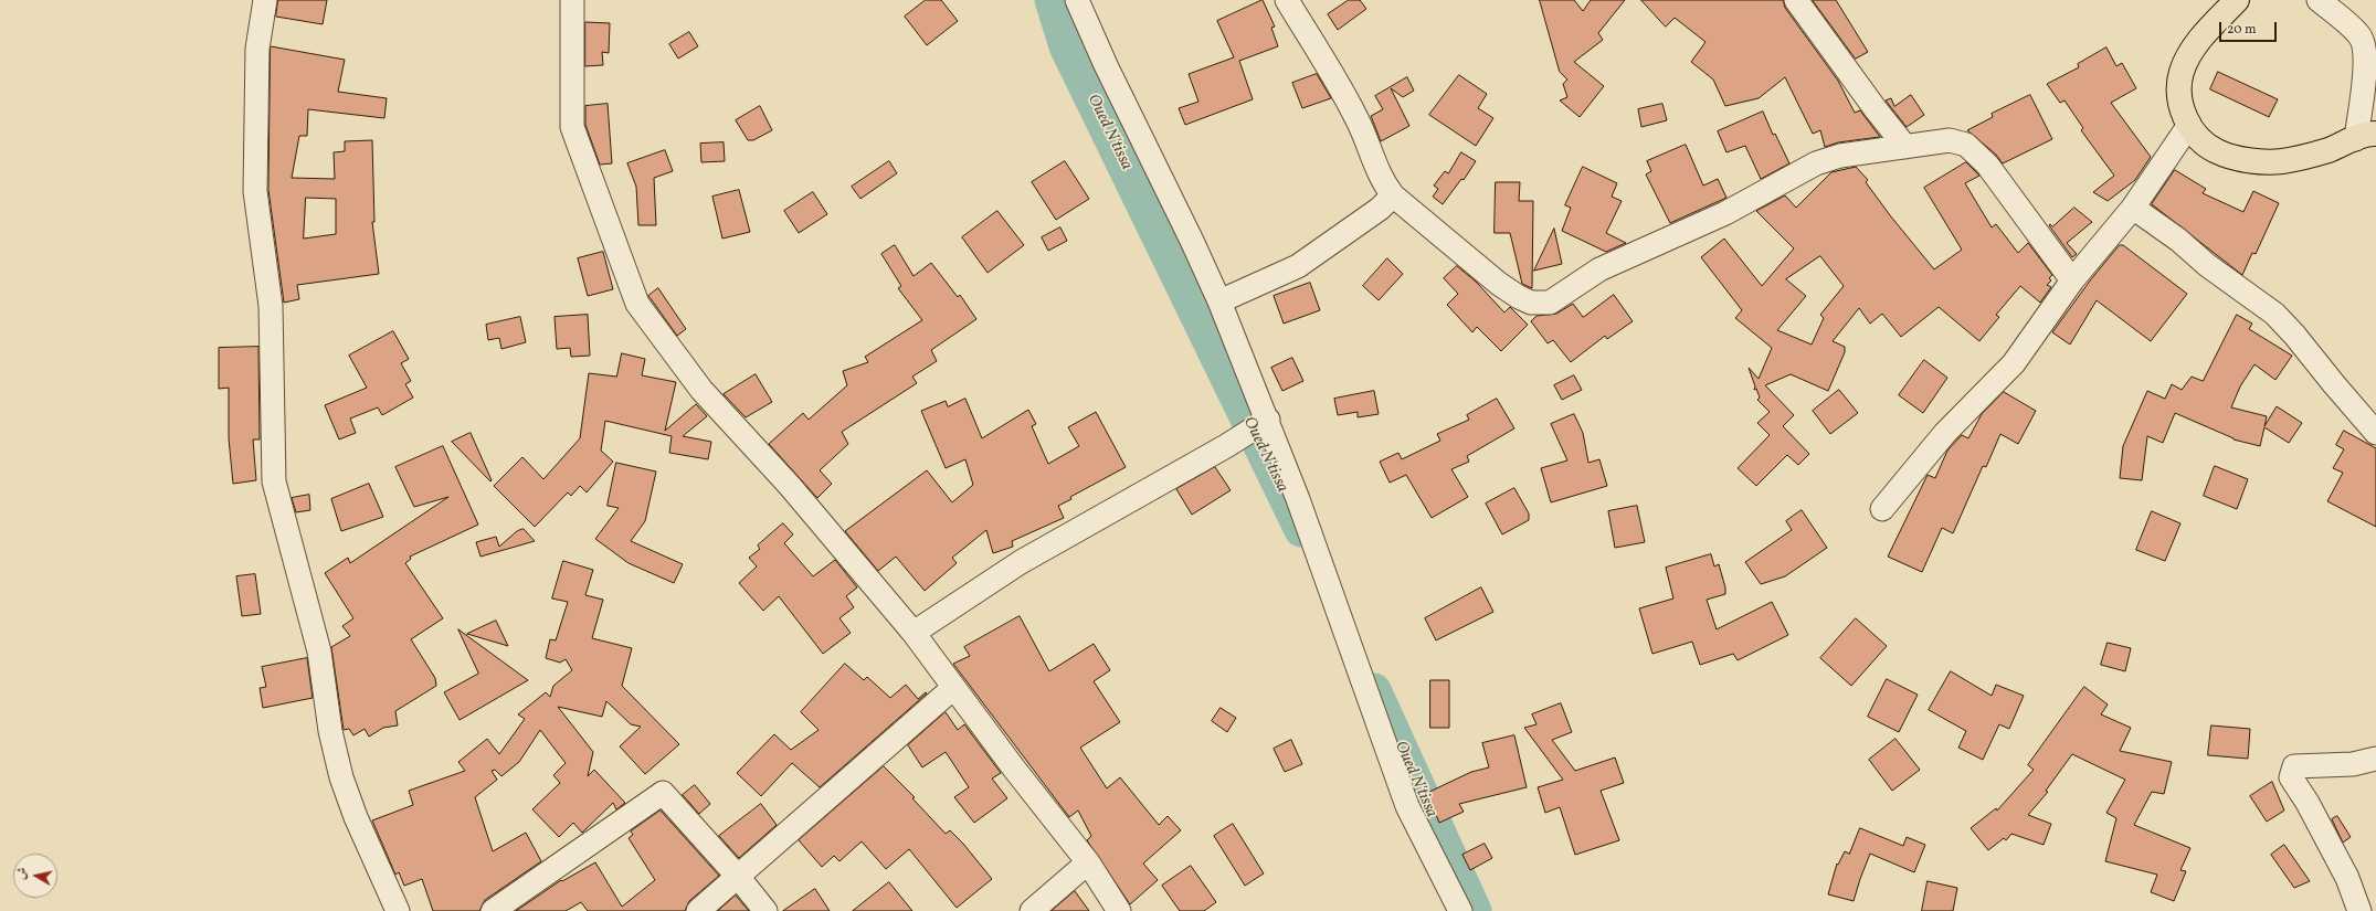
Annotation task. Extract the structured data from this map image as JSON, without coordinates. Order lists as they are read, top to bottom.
{
  "water": ["Oued N'tissa"],
  "scale_bar": "20 m",
  "north": "left"
}
